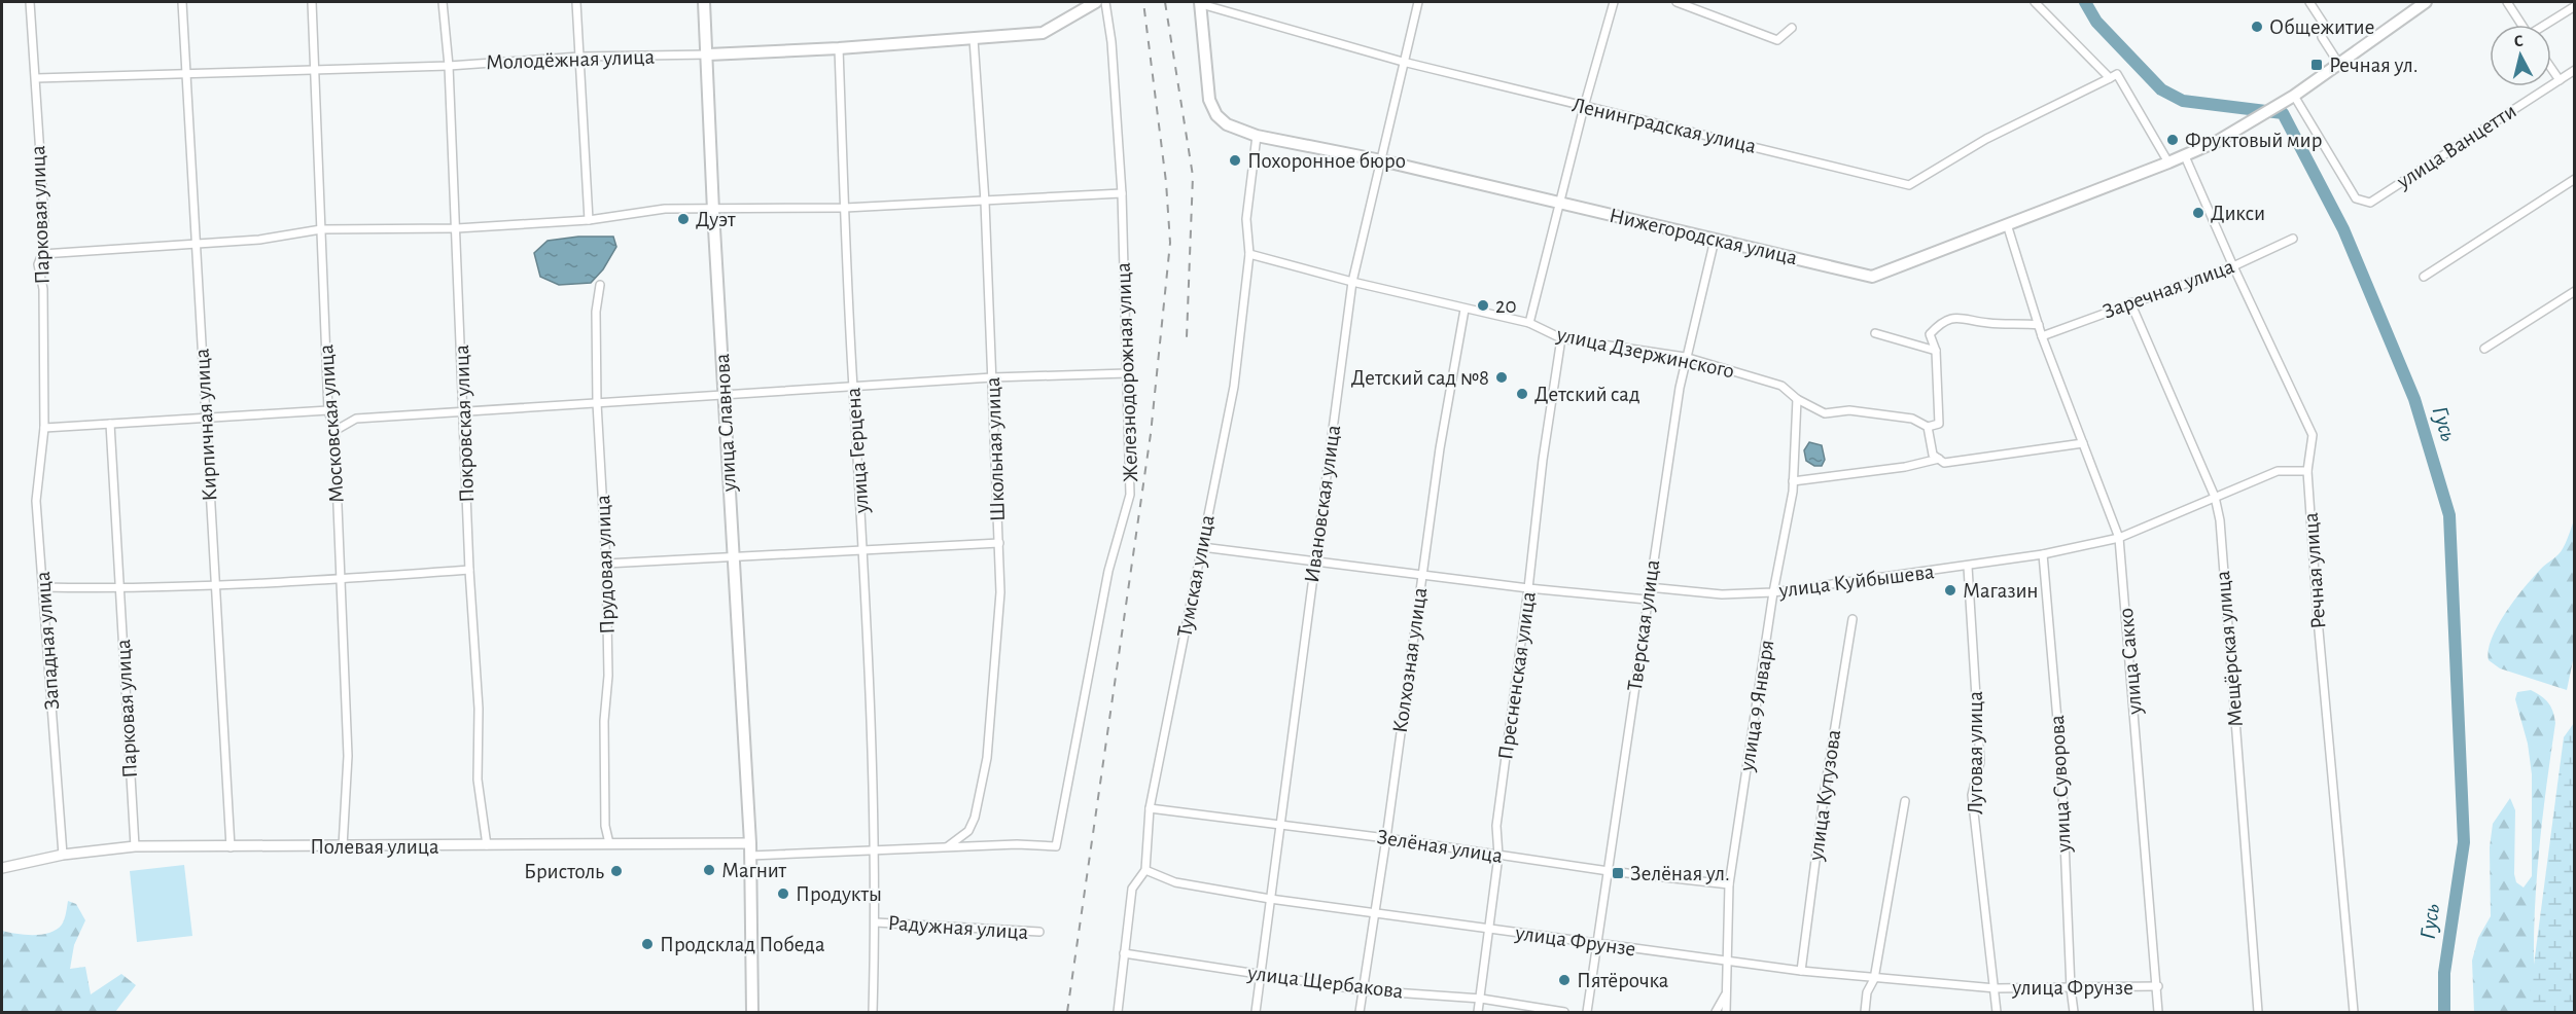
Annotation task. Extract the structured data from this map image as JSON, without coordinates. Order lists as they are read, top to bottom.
{
  "streets": {
    "main road": ["Молодёжная улица", "Нижегородская улица", "улица Славнова"],
    "street": [
      "Ленинградская улица",
      "улица Ванцетти",
      "Парковая улица",
      "Заречная улица",
      "улица Дзержинского",
      "Железнодорожная улица",
      "Московская улица",
      "Покровская улица",
      "Кирпичная улица",
      "Школьная улица",
      "улица Герцена",
      "Ивановская улица",
      "Прудовая улица",
      "Речная улица",
      "Тумская улица",
      "улица Куйбышева",
      "Тверская улица",
      "Западная улица",
      "Мещёрская улица",
      "Колхозная улица",
      "улица Сакко",
      "Пресненская улица",
      "улица 9 Января",
      "Луговая улица",
      "улица Суворова",
      "улица Кутузова",
      "Полевая улица",
      "Зелёная улица",
      "Радужная улица",
      "улица Фрунзе",
      "улица Щербакова"
    ]
  },
  "crossings": [
    ["Молодёжная улица", "Парковая улица"],
    ["Молодёжная улица", "улица Славнова"],
    ["Молодёжная улица", "Московская улица"],
    ["Молодёжная улица", "Покровская улица"],
    ["Молодёжная улица", "Кирпичная улица"],
    ["Молодёжная улица", "Школьная улица"],
    ["Молодёжная улица", "улица Герцена"],
    ["Ленинградская улица", "Нижегородская улица"],
    ["Ленинградская улица", "Ивановская улица"],
    ["улица Ванцетти", "Нижегородская улица"],
    ["Парковая улица", "Западная улица"],
    ["Парковая улица", "Полевая улица"],
    ["Нижегородская улица", "Ивановская улица"],
    ["Нижегородская улица", "Речная улица"],
    ["Нижегородская улица", "Тумская улица"],
    ["Нижегородская улица", "Тверская улица"],
    ["Нижегородская улица", "улица Сакко"],
    ["Заречная улица", "Речная улица"],
    ["Заречная улица", "Мещёрская улица"],
    ["Заречная улица", "улица Сакко"],
    ["улица Дзержинского", "Ивановская улица"],
    ["улица Дзержинского", "Тумская улица"],
    ["улица Дзержинского", "Тверская улица"],
    ["улица Дзержинского", "Колхозная улица"],
    ["улица Дзержинского", "Пресненская улица"],
    ["улица Дзержинского", "улица 9 Января"],
    ["Железнодорожная улица", "Школьная улица"],
    ["улица Славнова", "Полевая улица"],
    ["Московская улица", "Полевая улица"],
    ["Покровская улица", "Полевая улица"],
    ["Кирпичная улица", "Полевая улица"],
    ["улица Герцена", "Радужная улица"],
    ["Ивановская улица", "Зелёная улица"],
    ["Ивановская улица", "улица Фрунзе"],
    ["Ивановская улица", "улица Щербакова"],
    ["Прудовая улица", "Полевая улица"],
    ["Речная улица", "улица Куйбышева"],
    ["Тумская улица", "Зелёная улица"],
    ["Тумская улица", "улица Фрунзе"],
    ["Тумская улица", "улица Щербакова"],
    ["улица Куйбышева", "Тверская улица"],
    ["улица Куйбышева", "Мещёрская улица"],
    ["улица Куйбышева", "улица Сакко"],
    ["улица Куйбышева", "улица 9 Января"],
    ["улица Куйбышева", "Луговая улица"],
    ["улица Куйбышева", "улица Суворова"],
    ["Тверская улица", "Зелёная улица"],
    ["Тверская улица", "улица Фрунзе"],
    ["Западная улица", "Полевая улица"],
    ["Колхозная улица", "Зелёная улица"],
    ["Колхозная улица", "улица Фрунзе"],
    ["Колхозная улица", "улица Щербакова"],
    ["улица Сакко", "улица Фрунзе"],
    ["Пресненская улица", "Зелёная улица"],
    ["Пресненская улица", "улица Фрунзе"],
    ["Пресненская улица", "улица Щербакова"],
    ["улица 9 Января", "Зелёная улица"],
    ["улица 9 Января", "улица Фрунзе"],
    ["Луговая улица", "улица Фрунзе"],
    ["улица Суворова", "улица Фрунзе"],
    ["улица Кутузова", "улица Фрунзе"]
  ],
  "water": ["Гусь"],
  "places": {
    "other": [
      "Общежитие",
      "Фруктовый мир",
      "Похоронное бюро",
      "Дикси",
      "Дуэт",
      "20",
      "Детский сад №8",
      "Детский сад",
      "Магазин",
      "Магнит",
      "Бристоль",
      "Продукты",
      "Продсклад Победа",
      "Пятёрочка"
    ],
    "transit": ["Речная ул.", "Зелёная ул."]
  },
  "north": "top"
}
